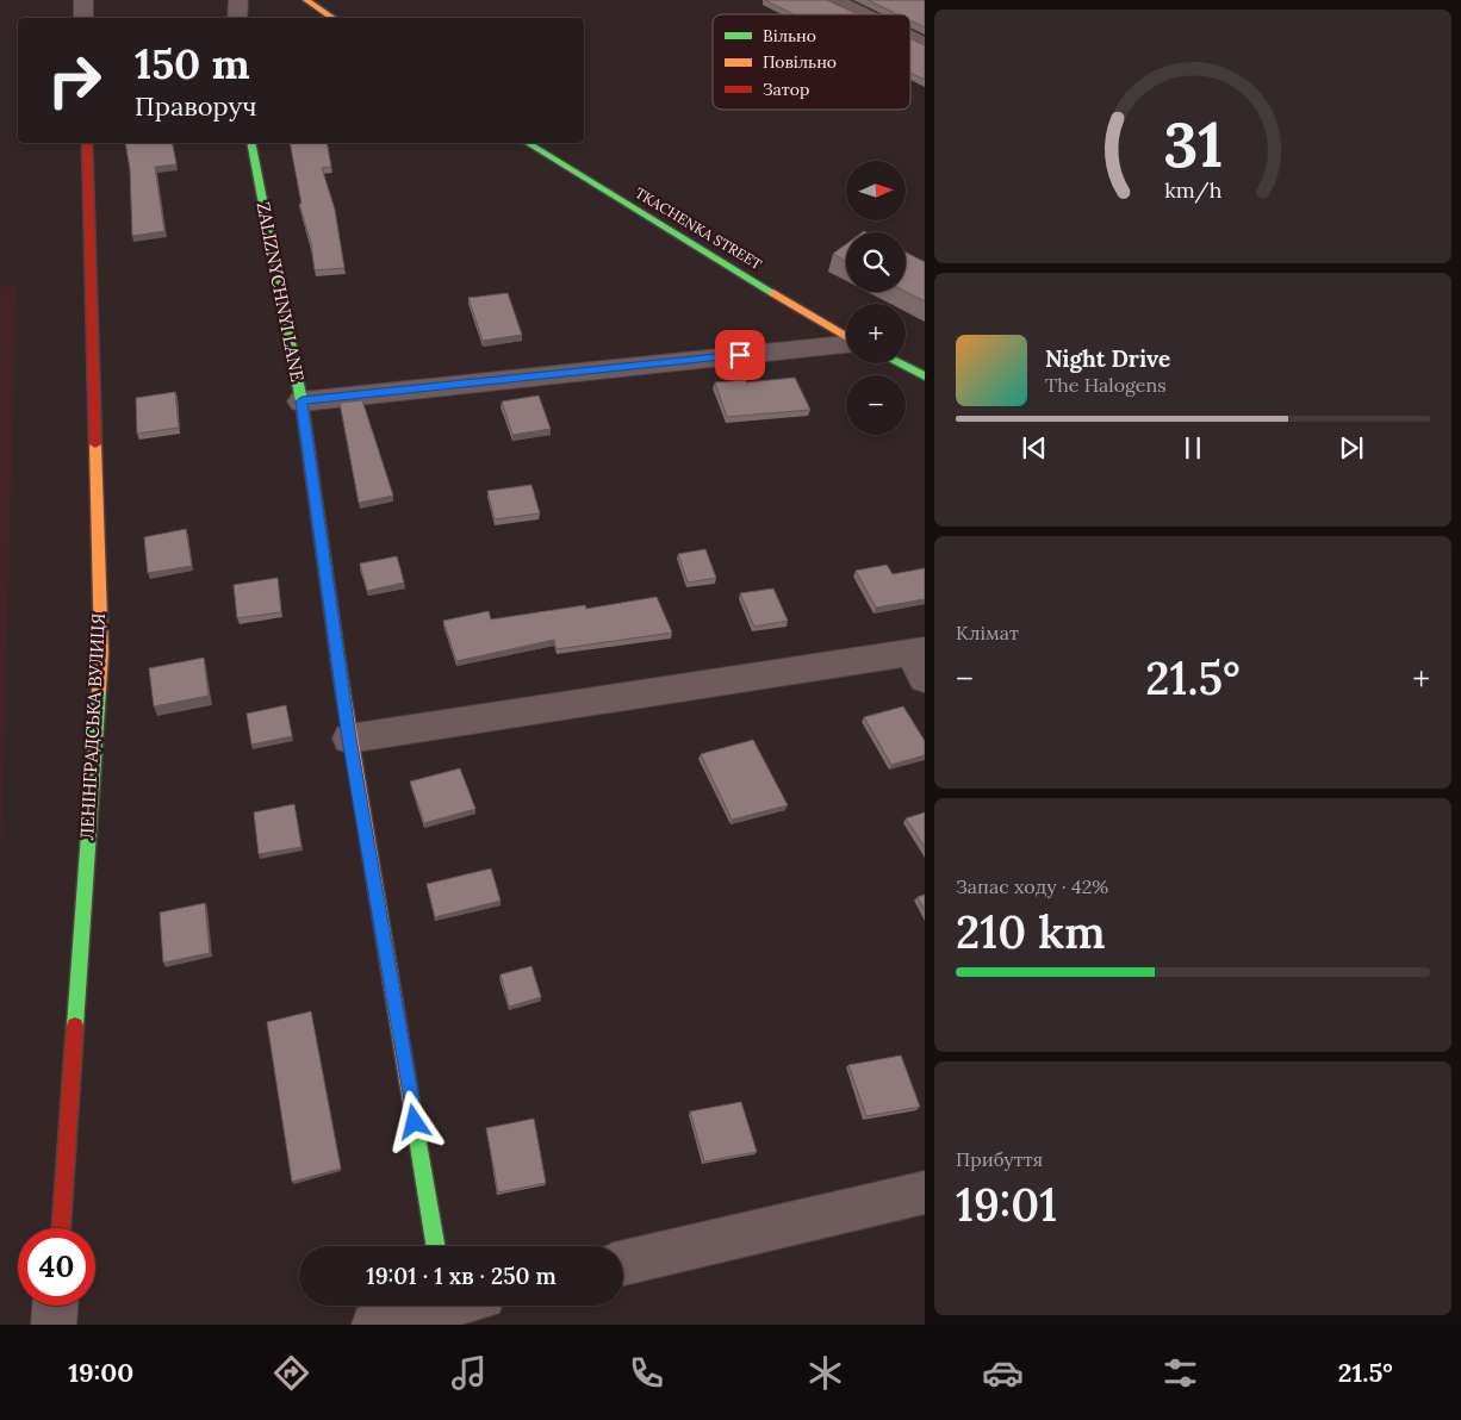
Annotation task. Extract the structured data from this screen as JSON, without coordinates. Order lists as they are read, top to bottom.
{
  "streets": {
    "street": ["TKACHENKA STREET", "ZALIZNYCHNYI LANE", "ЛЕНІНГРАДСЬКА ВУЛИЦЯ"]
  },
  "legend": ["Вільно", "Повільно", "Затор"],
  "north": "right",
  "page": {
    "turn": ["150 m", "Праворуч"],
    "map_buttons": ["+", "−"],
    "song": ["Night Drive", "The Halogens"],
    "tile": [
      "Клімат",
      ["Запас ходу · 42%", "210 km"],
      ["Прибуття", "19:01"]
    ],
    "heat": ["−", "21.5°", "+"],
    "limit": "40",
    "trip": "19:01 · 1 хв · 250 m",
    "tabs": ["19:00", "21.5°"],
    "gauge": ["31", "km/h"]
  }
}
